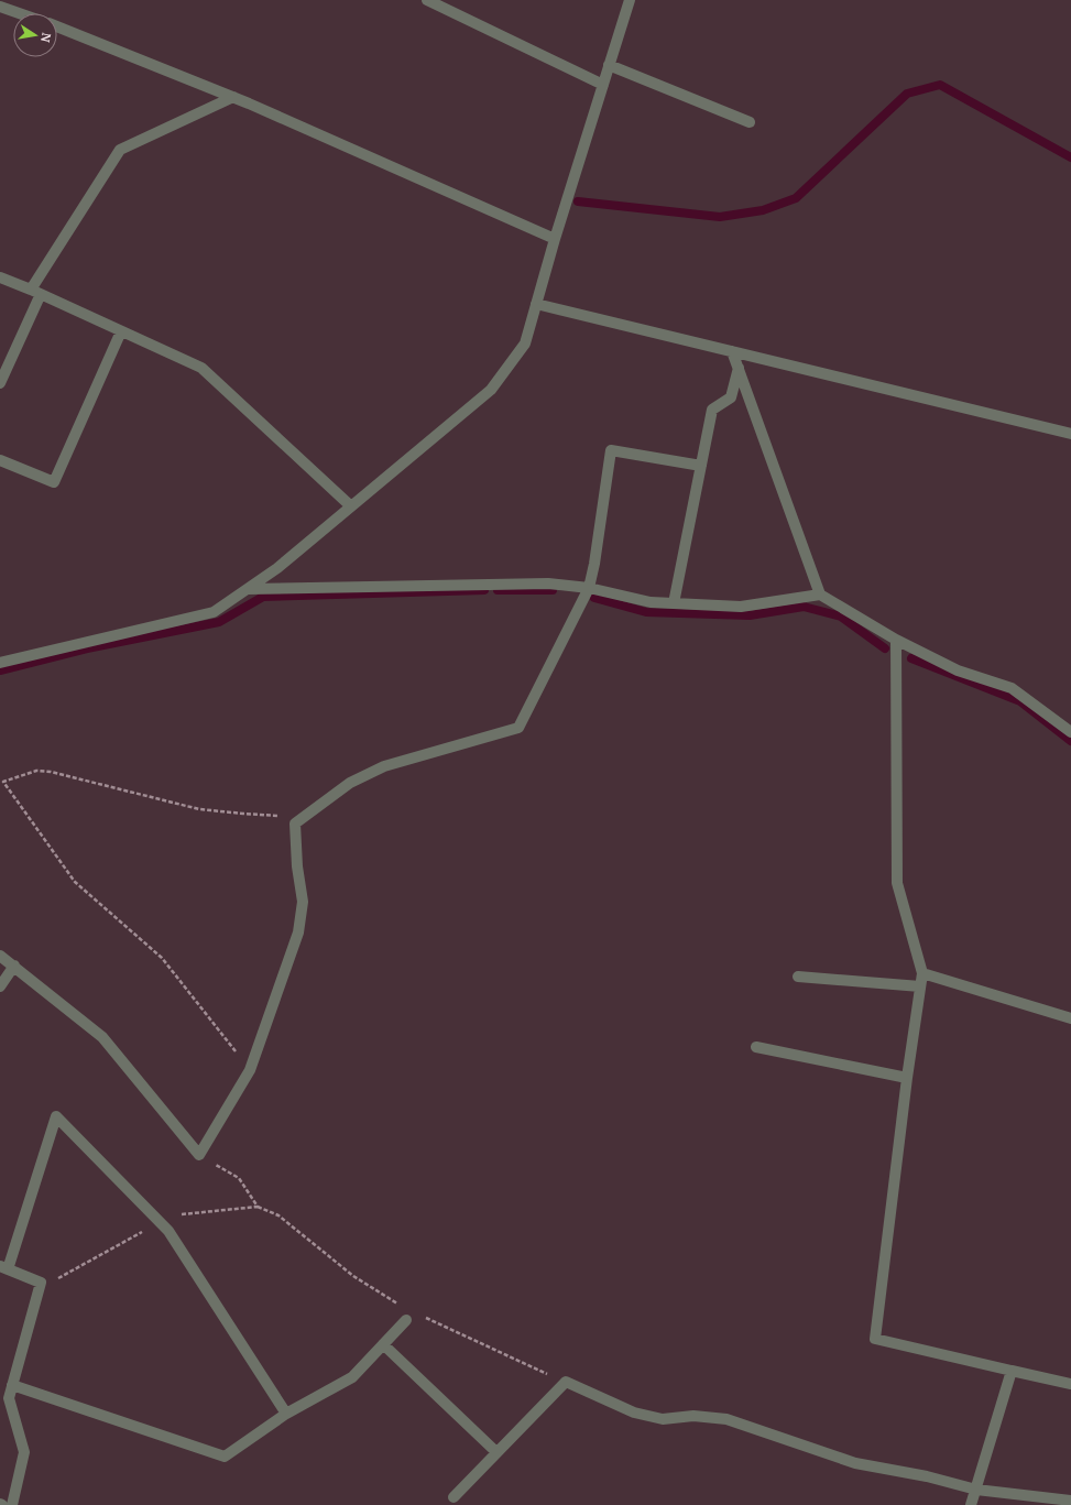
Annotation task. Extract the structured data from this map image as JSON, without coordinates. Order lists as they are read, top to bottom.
{
  "north": "right"
}
